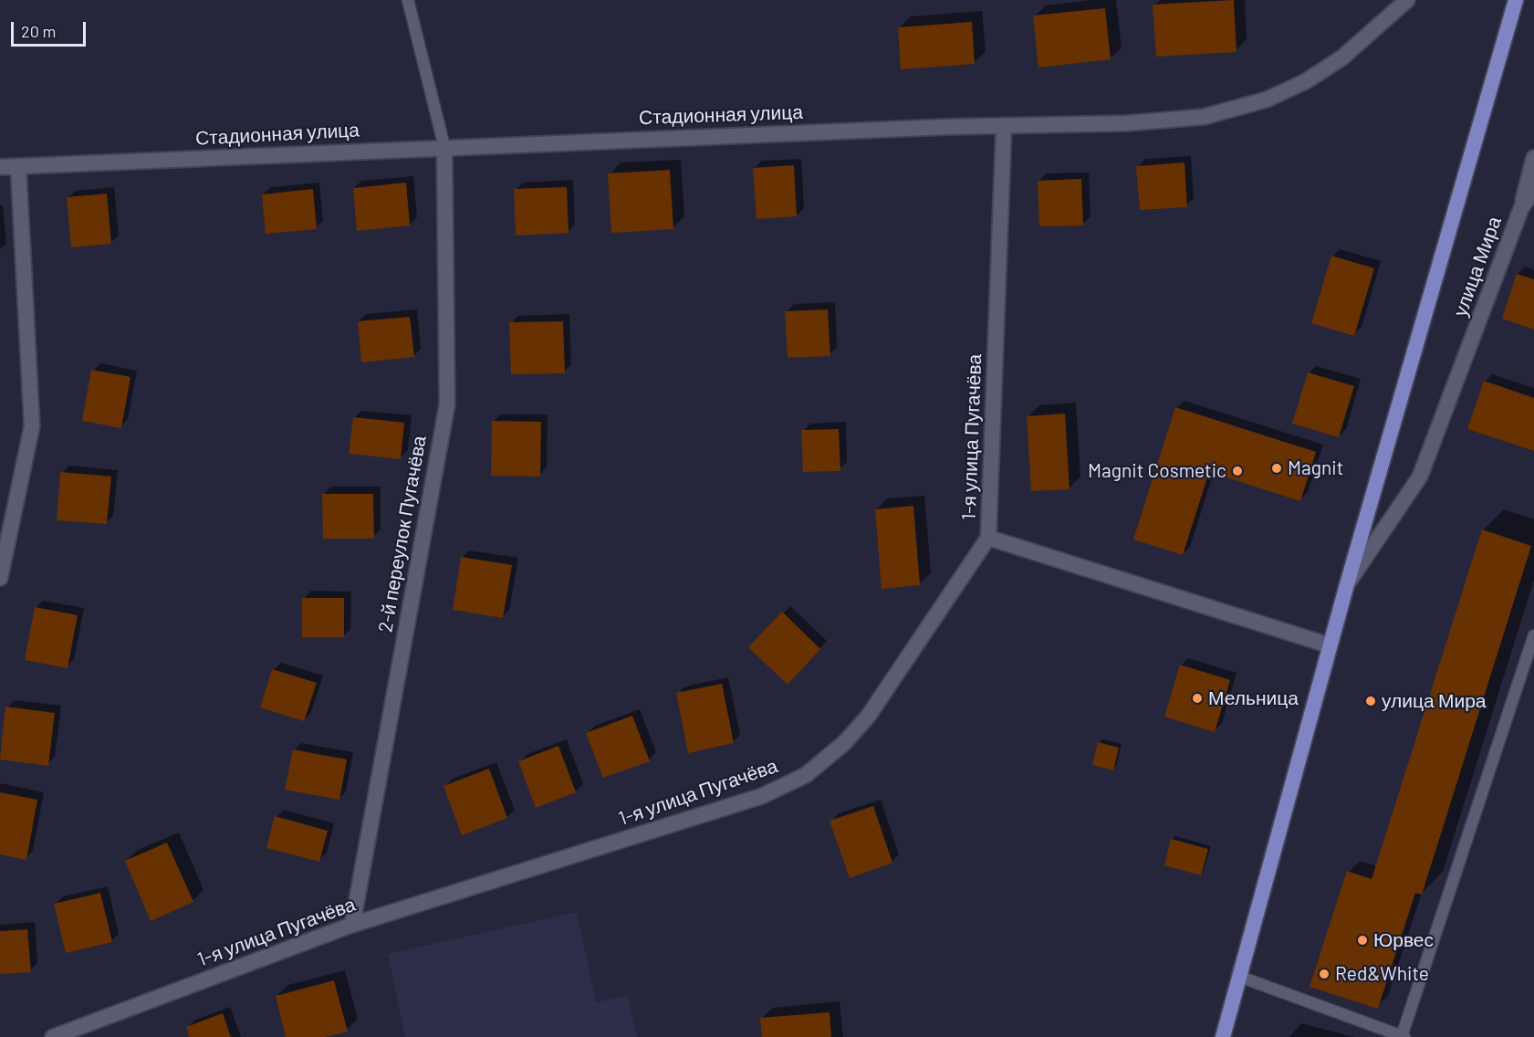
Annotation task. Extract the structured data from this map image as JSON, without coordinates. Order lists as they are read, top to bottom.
{
  "streets": {
    "main road": ["улица Мира"],
    "street": ["Стадионная улица", "1-я улица Пугачёва", "2-й переулок Пугачёва"]
  },
  "crossings": [
    ["Стадионная улица", "1-я улица Пугачёва"],
    ["Стадионная улица", "2-й переулок Пугачёва"],
    ["1-я улица Пугачёва", "2-й переулок Пугачёва"]
  ],
  "places": [
    "Magnit",
    "Magnit Cosmetic",
    "Мельница",
    "улица Мира",
    "Юрвес",
    "Red&White"
  ],
  "scale_bar": "20 m"
}
